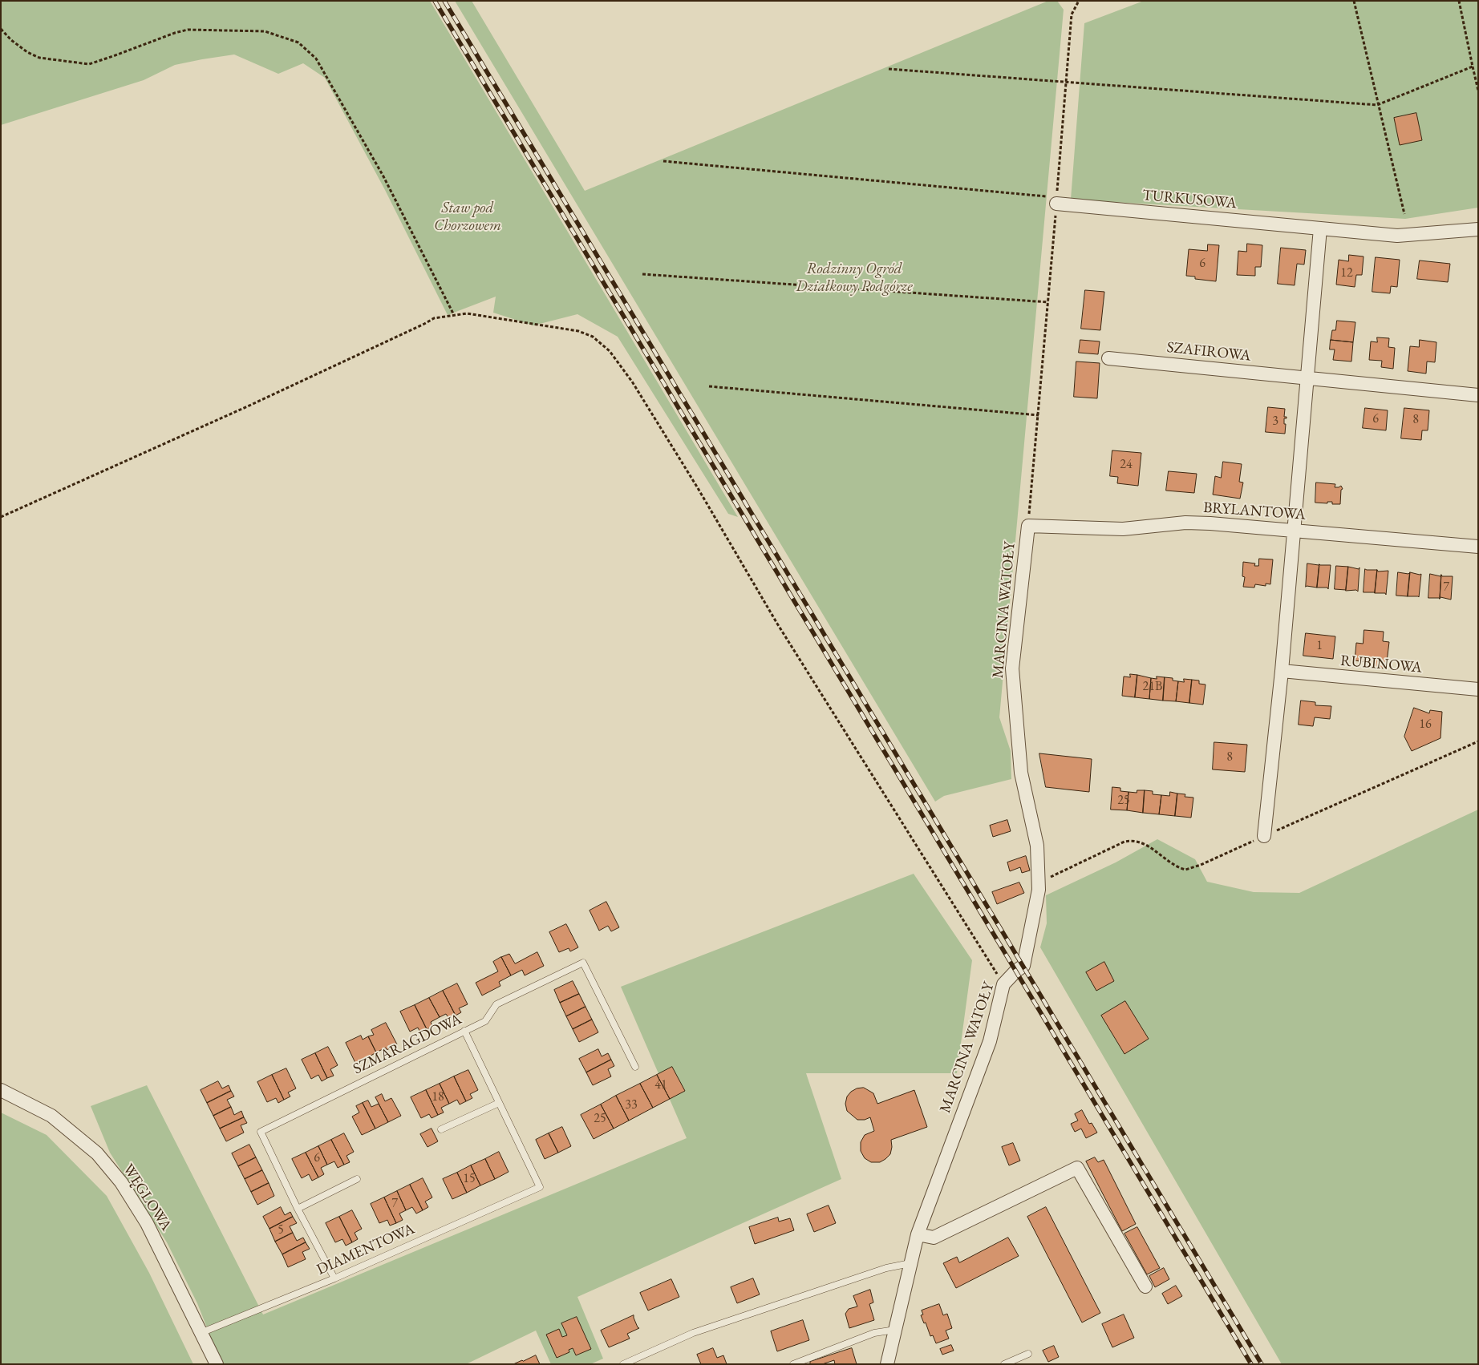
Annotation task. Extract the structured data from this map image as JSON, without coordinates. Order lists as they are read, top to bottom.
{
  "streets": {
    "street": [
      "TURKUSOWA",
      "SZAFIROWA",
      "BRYLANTOWA",
      "MARCINA WATOŁY",
      "RUBINOWA",
      "WĘGLOWA"
    ],
    "lane": ["SZMARAGDOWA", "DIAMENTOWA"]
  },
  "crossings": [
    ["BRYLANTOWA", "MARCINA WATOŁY"],
    ["WĘGLOWA", "DIAMENTOWA"]
  ],
  "parks": ["Staw pod Chorzowem", "Rodzinny Ogród Działkowy Podgórze"],
  "house_numbers": [
    "6",
    "12",
    "6",
    "8",
    "3",
    "24",
    "7",
    "1",
    "21B",
    "16",
    "8",
    "25",
    "41",
    "18",
    "33",
    "25",
    "6",
    "15",
    "7",
    "5"
  ]
}
